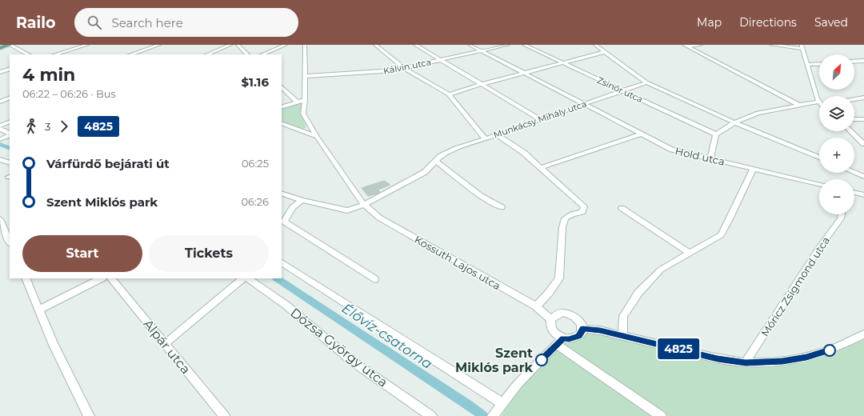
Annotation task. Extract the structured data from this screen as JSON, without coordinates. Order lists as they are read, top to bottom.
{
  "streets": {
    "street": [
      "Kálvin utca",
      "Zsinór utca",
      "Munkácsy Mihály utca",
      "Hold utca",
      "Kossuth Lajos utca",
      "Móricz Zsigmond utca",
      "Alpár utca",
      "Dózsa György utca"
    ]
  },
  "crossings": [
    ["Kálvin utca", "Hold utca"],
    ["Kálvin utca", "Kossuth Lajos utca"],
    ["Zsinór utca", "Munkácsy Mihály utca"],
    ["Munkácsy Mihály utca", "Hold utca"],
    ["Munkácsy Mihály utca", "Kossuth Lajos utca"]
  ],
  "water": ["Élővíz-csatorna"],
  "places": ["Szent Miklós park"],
  "lines": ["bus line 4825"],
  "north": "top right",
  "page": {
    "header": "Railo",
    "search": "Search here",
    "nav": ["Map", "Directions", "Saved"],
    "on_map": "4825",
    "map_buttons": ["+", "−"],
    "heading": ["4 min", "06:22 – 06:26 · Bus", "$1.16"],
    "legs": ["3", "4825"],
    "list": [
      {
        "name": "Várfürdő bejárati út",
        "value": "06:25"
      },
      {
        "name": "Szent Miklós park",
        "value": "06:26"
      }
    ],
    "buttons": ["Start", "Tickets"]
  }
}
